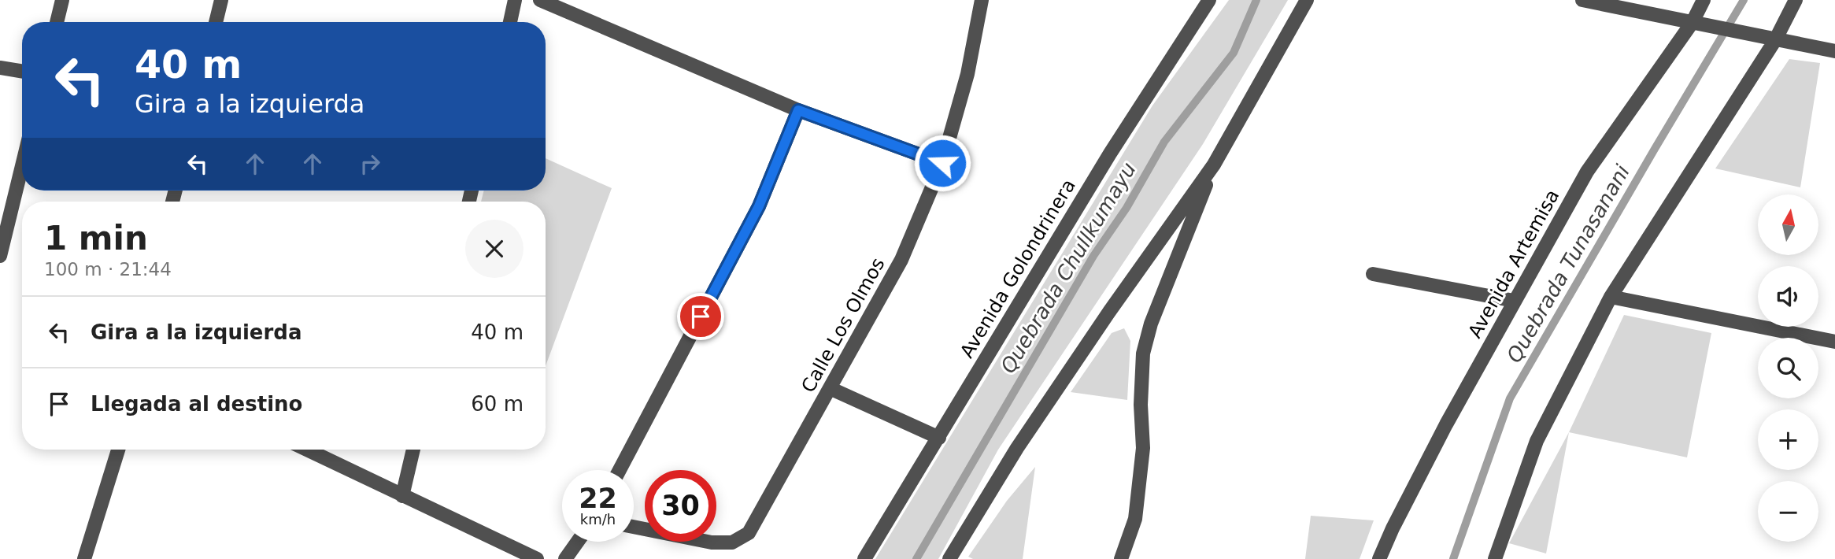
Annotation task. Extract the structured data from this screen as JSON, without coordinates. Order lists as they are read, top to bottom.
{
  "streets": {
    "street": ["Avenida Artemisa", "Avenida Golondrinera", "Calle Los Olmos"]
  },
  "water": ["Quebrada Tunasanani", "Quebrada Chullkumayu"],
  "north": "top",
  "page": {
    "turn": ["40 m", "Gira a la izquierda"],
    "map_buttons": ["+", "−"],
    "heading": ["1 min", "100 m · 21:44"],
    "list": [
      {
        "name": "Gira a la izquierda",
        "value": "40 m"
      },
      {
        "name": "Llegada al destino",
        "value": "60 m"
      }
    ],
    "speed": "22 km/h",
    "limit": "30"
  }
}
